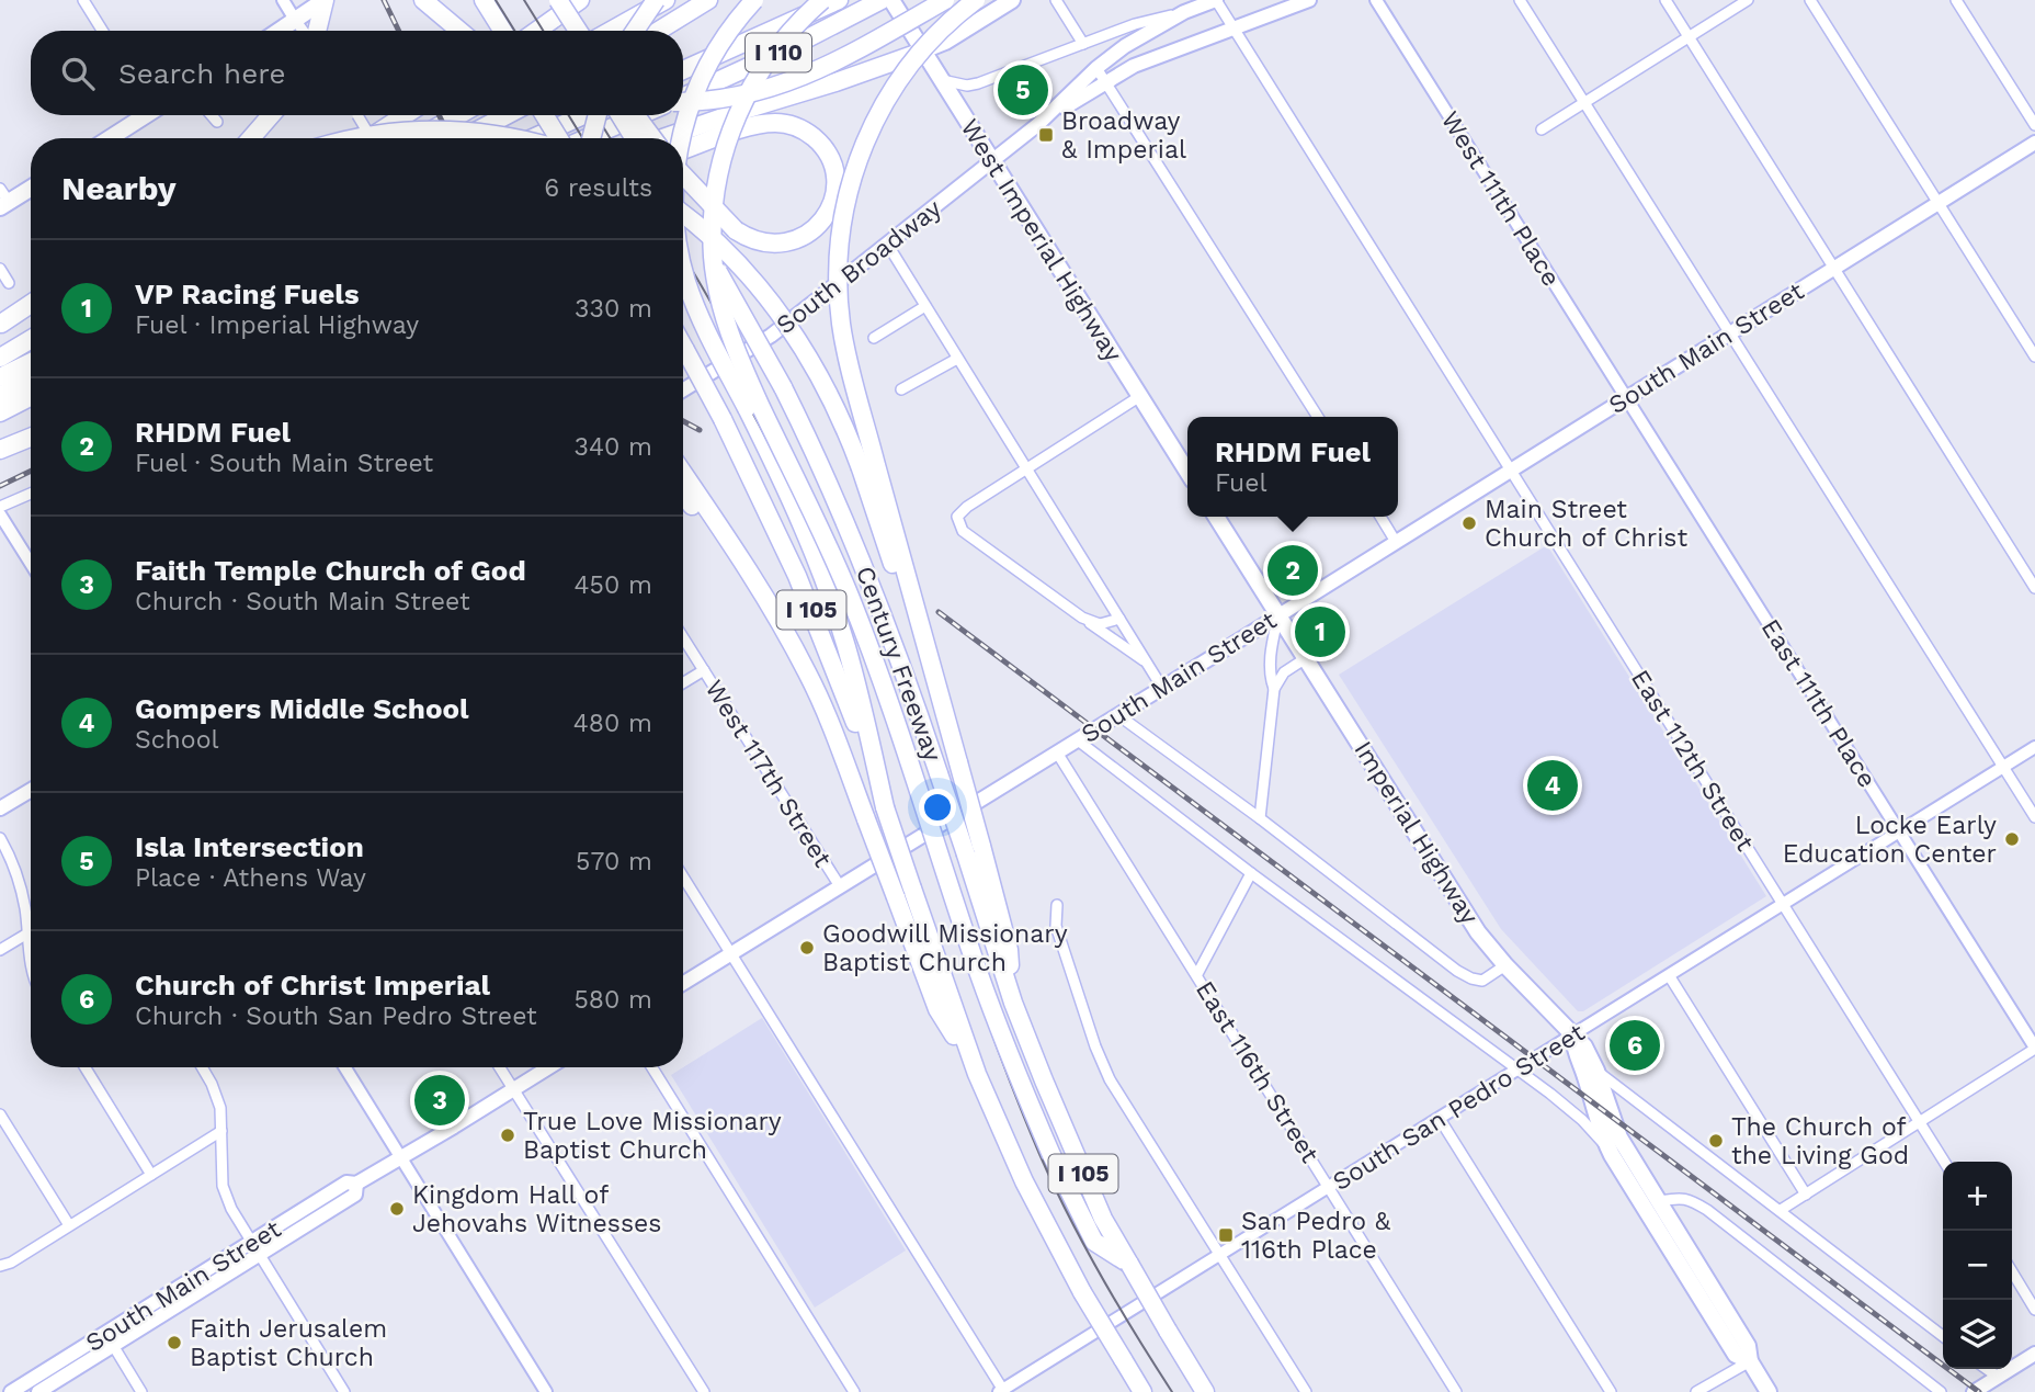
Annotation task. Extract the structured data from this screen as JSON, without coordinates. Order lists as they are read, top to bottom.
{
  "streets": {
    "highway": ["I 110", "I 105", "Century Freeway"],
    "main road": [
      "West Imperial Highway",
      "South Broadway",
      "South Main Street",
      "Imperial Highway"
    ],
    "street": [
      "West 111th Place",
      "East 111th Place",
      "East 112th Street",
      "West 117th Street",
      "East 116th Street",
      "South San Pedro Street"
    ]
  },
  "crossings": [
    ["West 111th Place", "South Main Street"],
    ["West 111th Place", "East 111th Place"],
    ["West Imperial Highway", "South Broadway"],
    ["South Broadway", "East 112th Street"],
    ["South Main Street", "East 111th Place"],
    ["South Main Street", "East 112th Street"],
    ["South Main Street", "West 117th Street"],
    ["South Main Street", "Imperial Highway"],
    ["South Main Street", "East 116th Street"],
    ["East 111th Place", "South San Pedro Street"],
    ["East 112th Street", "South San Pedro Street"],
    ["Imperial Highway", "South San Pedro Street"],
    ["East 116th Street", "South San Pedro Street"]
  ],
  "places": {
    "transit": ["Broadway & Imperial", "San Pedro & 116th Place"],
    "other": [
      "Main Street Church of Christ",
      "Locke Early Education Center",
      "Goodwill Missionary Baptist Church",
      "True Love Missionary Baptist Church",
      "The Church of the Living God",
      "Kingdom Hall of Jehovahs Witnesses",
      "Faith Jerusalem Baptist Church"
    ]
  },
  "page": {
    "search": "Search here",
    "pins": [
      "5",
      "2",
      "1",
      "4",
      "6",
      "3"
    ],
    "heading": ["Nearby", "6 results"],
    "list": [
      {
        "mark": "1",
        "name": "VP Racing Fuels",
        "note": "Fuel · Imperial Highway",
        "value": "330 m"
      },
      {
        "mark": "2",
        "name": "RHDM Fuel",
        "note": "Fuel · South Main Street",
        "value": "340 m"
      },
      {
        "mark": "3",
        "name": "Faith Temple Church of God",
        "note": "Church · South Main Street",
        "value": "450 m"
      },
      {
        "mark": "4",
        "name": "Gompers Middle School",
        "note": "School",
        "value": "480 m"
      },
      {
        "mark": "5",
        "name": "Isla Intersection",
        "note": "Place · Athens Way",
        "value": "570 m"
      },
      {
        "mark": "6",
        "name": "Church of Christ Imperial",
        "note": "Church · South San Pedro Street",
        "value": "580 m"
      }
    ],
    "popup": ["RHDM Fuel", "Fuel"],
    "map_buttons": ["+", "−"]
  }
}
